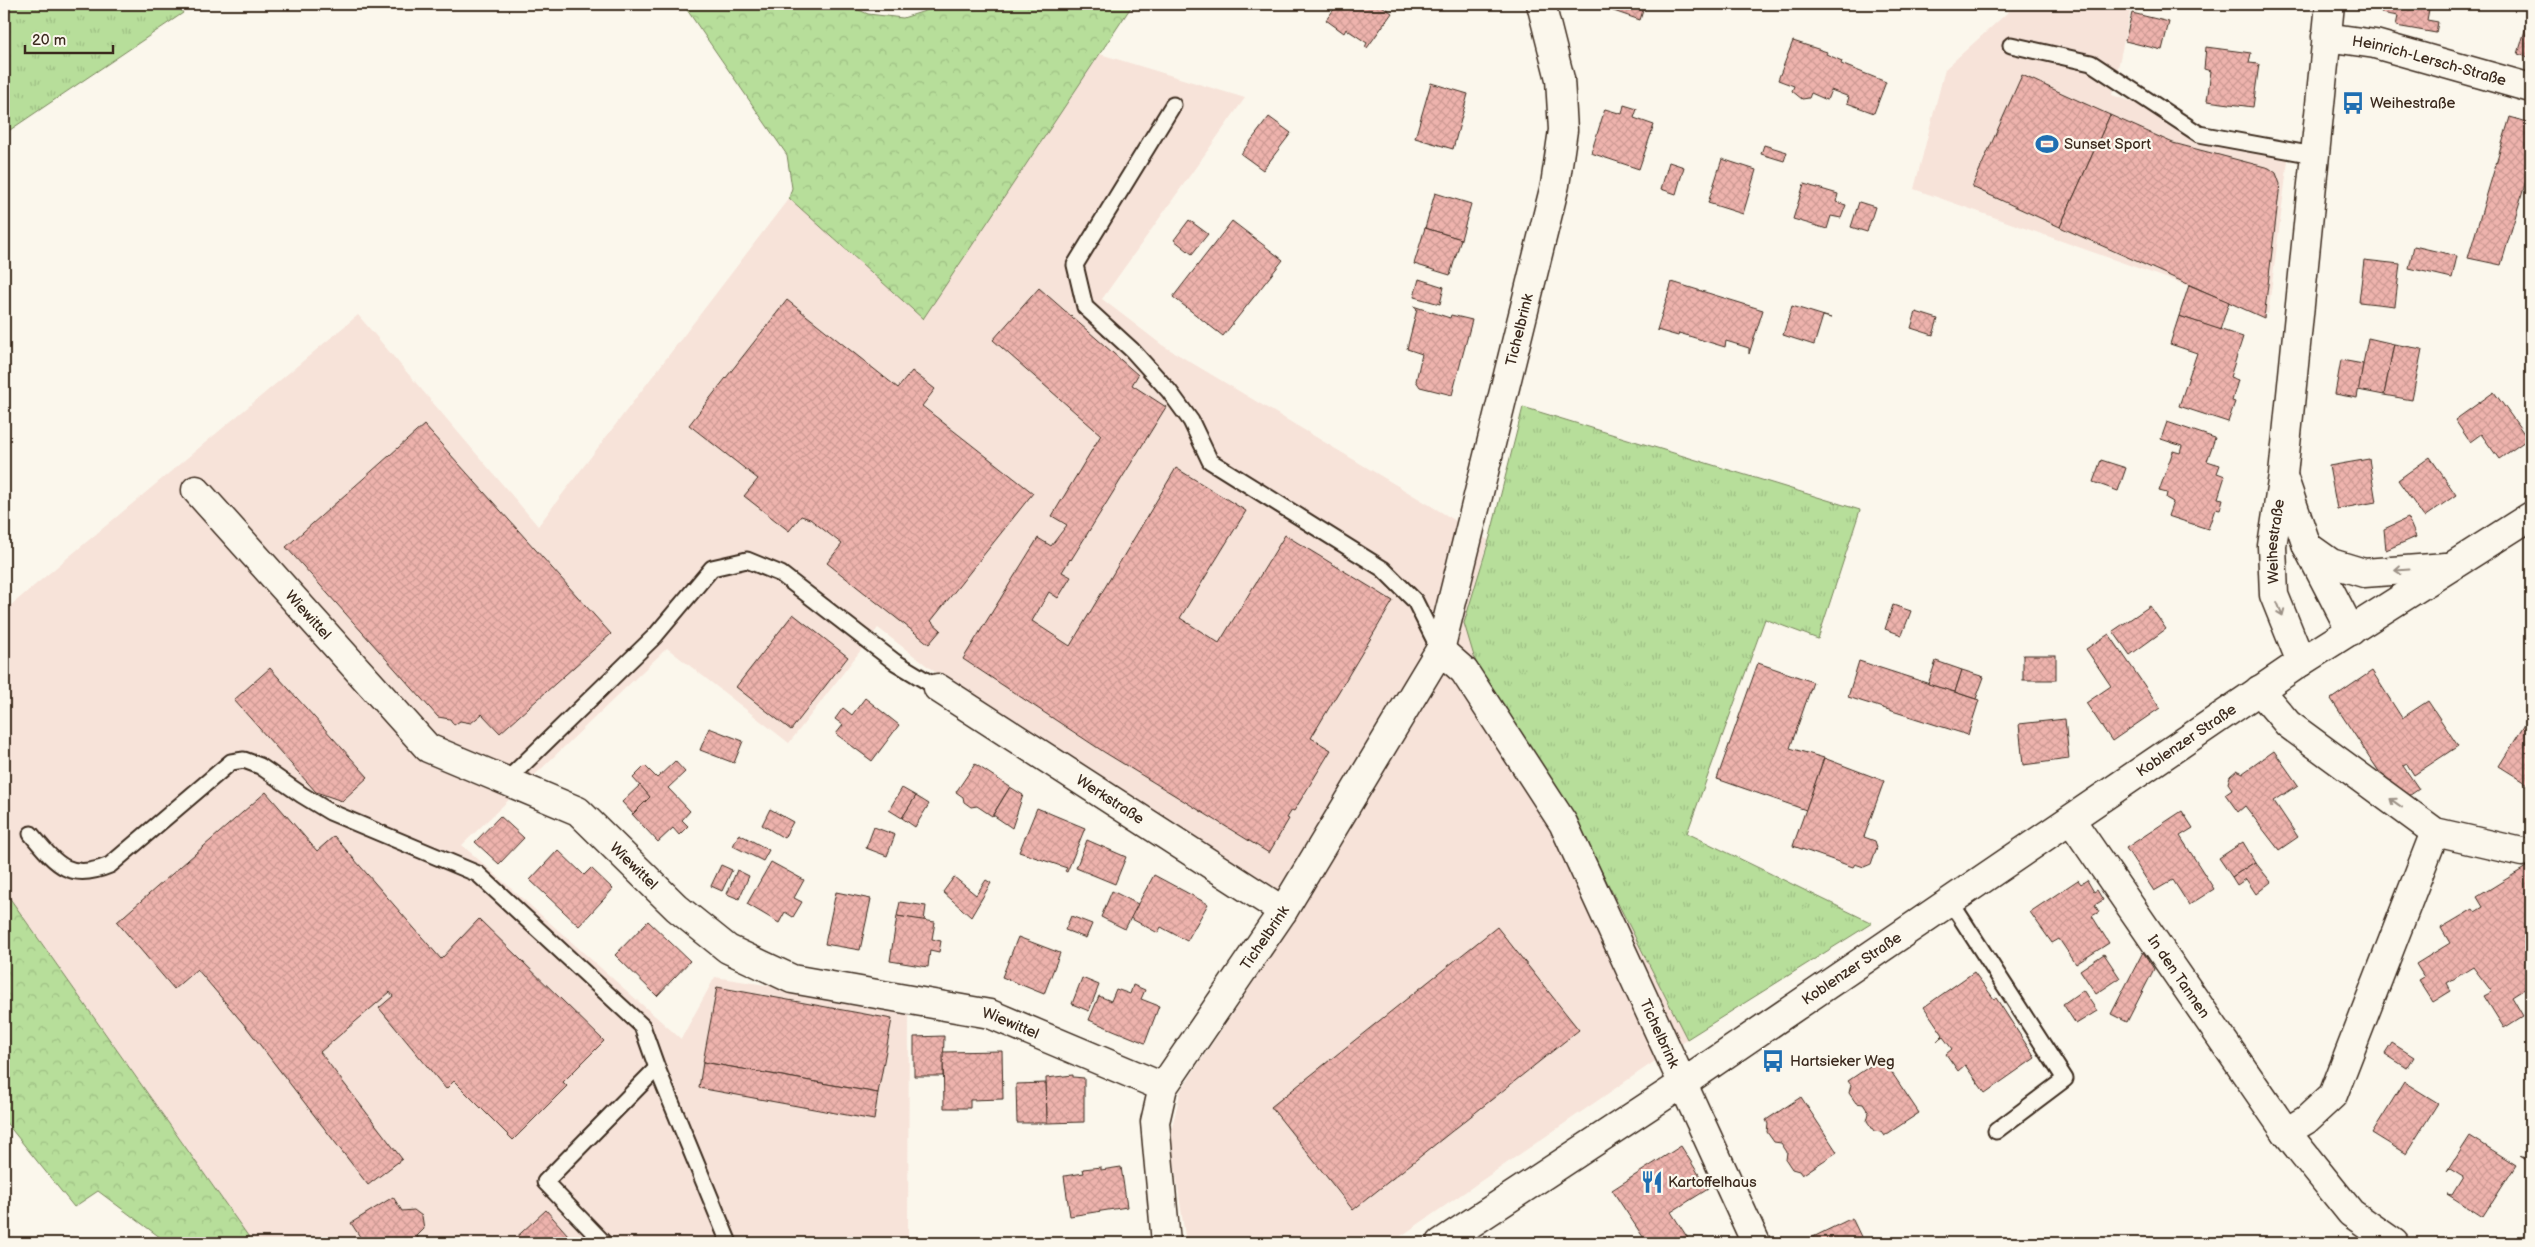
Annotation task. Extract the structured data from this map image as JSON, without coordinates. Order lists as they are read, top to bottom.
{
  "streets": {
    "street": [
      "Heinrich-Lersch-Straße",
      "Tichelbrink",
      "Weihestraße",
      "Wiewittel",
      "Koblenzer Straße",
      "Werkstraße",
      "In den Tannen"
    ]
  },
  "crossings": [
    ["Heinrich-Lersch-Straße", "Weihestraße"],
    ["Tichelbrink", "Wiewittel"],
    ["Tichelbrink", "Koblenzer Straße"],
    ["Tichelbrink", "Werkstraße"],
    ["Weihestraße", "Koblenzer Straße"],
    ["Koblenzer Straße", "In den Tannen"]
  ],
  "places": {
    "bus stop": ["Weihestraße", "Hartsieker Weg"],
    "sports": ["Sunset Sport"],
    "restaurant": ["Kartoffelhaus"]
  },
  "scale_bar": "20 m"
}
